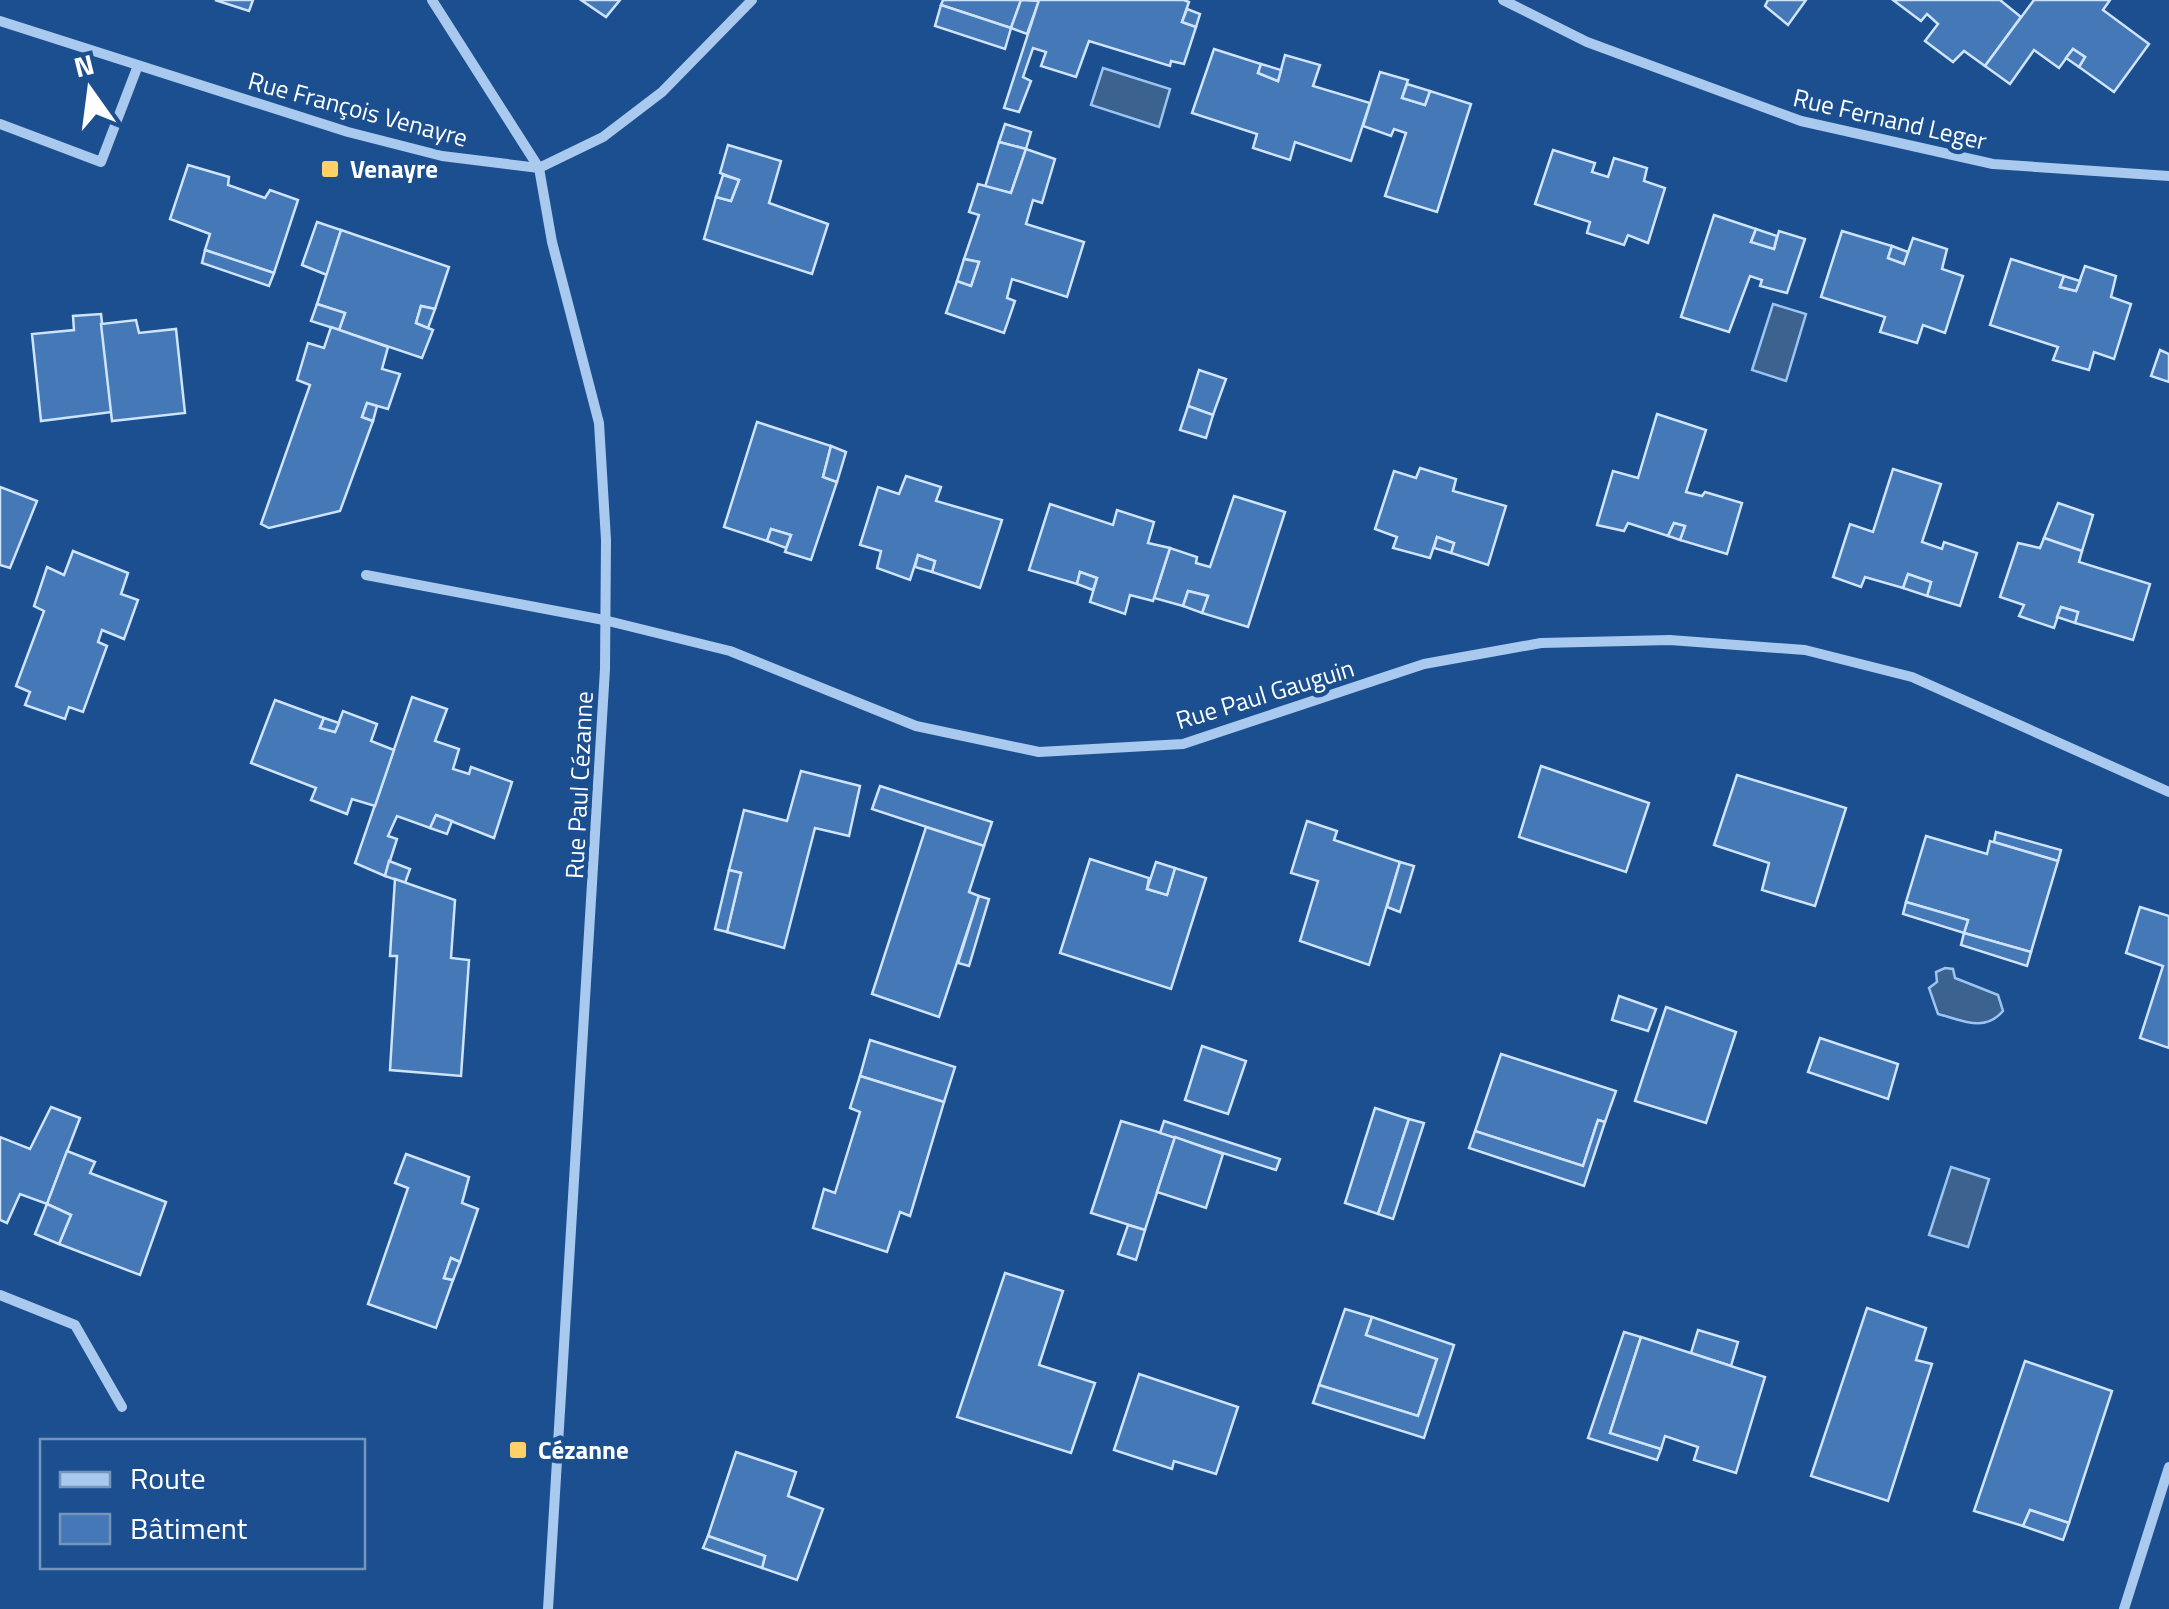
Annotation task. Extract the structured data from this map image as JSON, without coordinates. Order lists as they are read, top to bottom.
{
  "streets": {
    "street": [
      "Rue François Venayre",
      "Rue Fernand Leger",
      "Rue Paul Gauguin",
      "Rue Paul Cézanne"
    ]
  },
  "crossings": [
    ["Rue François Venayre", "Rue Paul Cézanne"],
    ["Rue Paul Gauguin", "Rue Paul Cézanne"]
  ],
  "places": {
    "transit": ["Venayre", "Cézanne"]
  },
  "legend": ["Route", "Bâtiment"],
  "north": "top"
}
